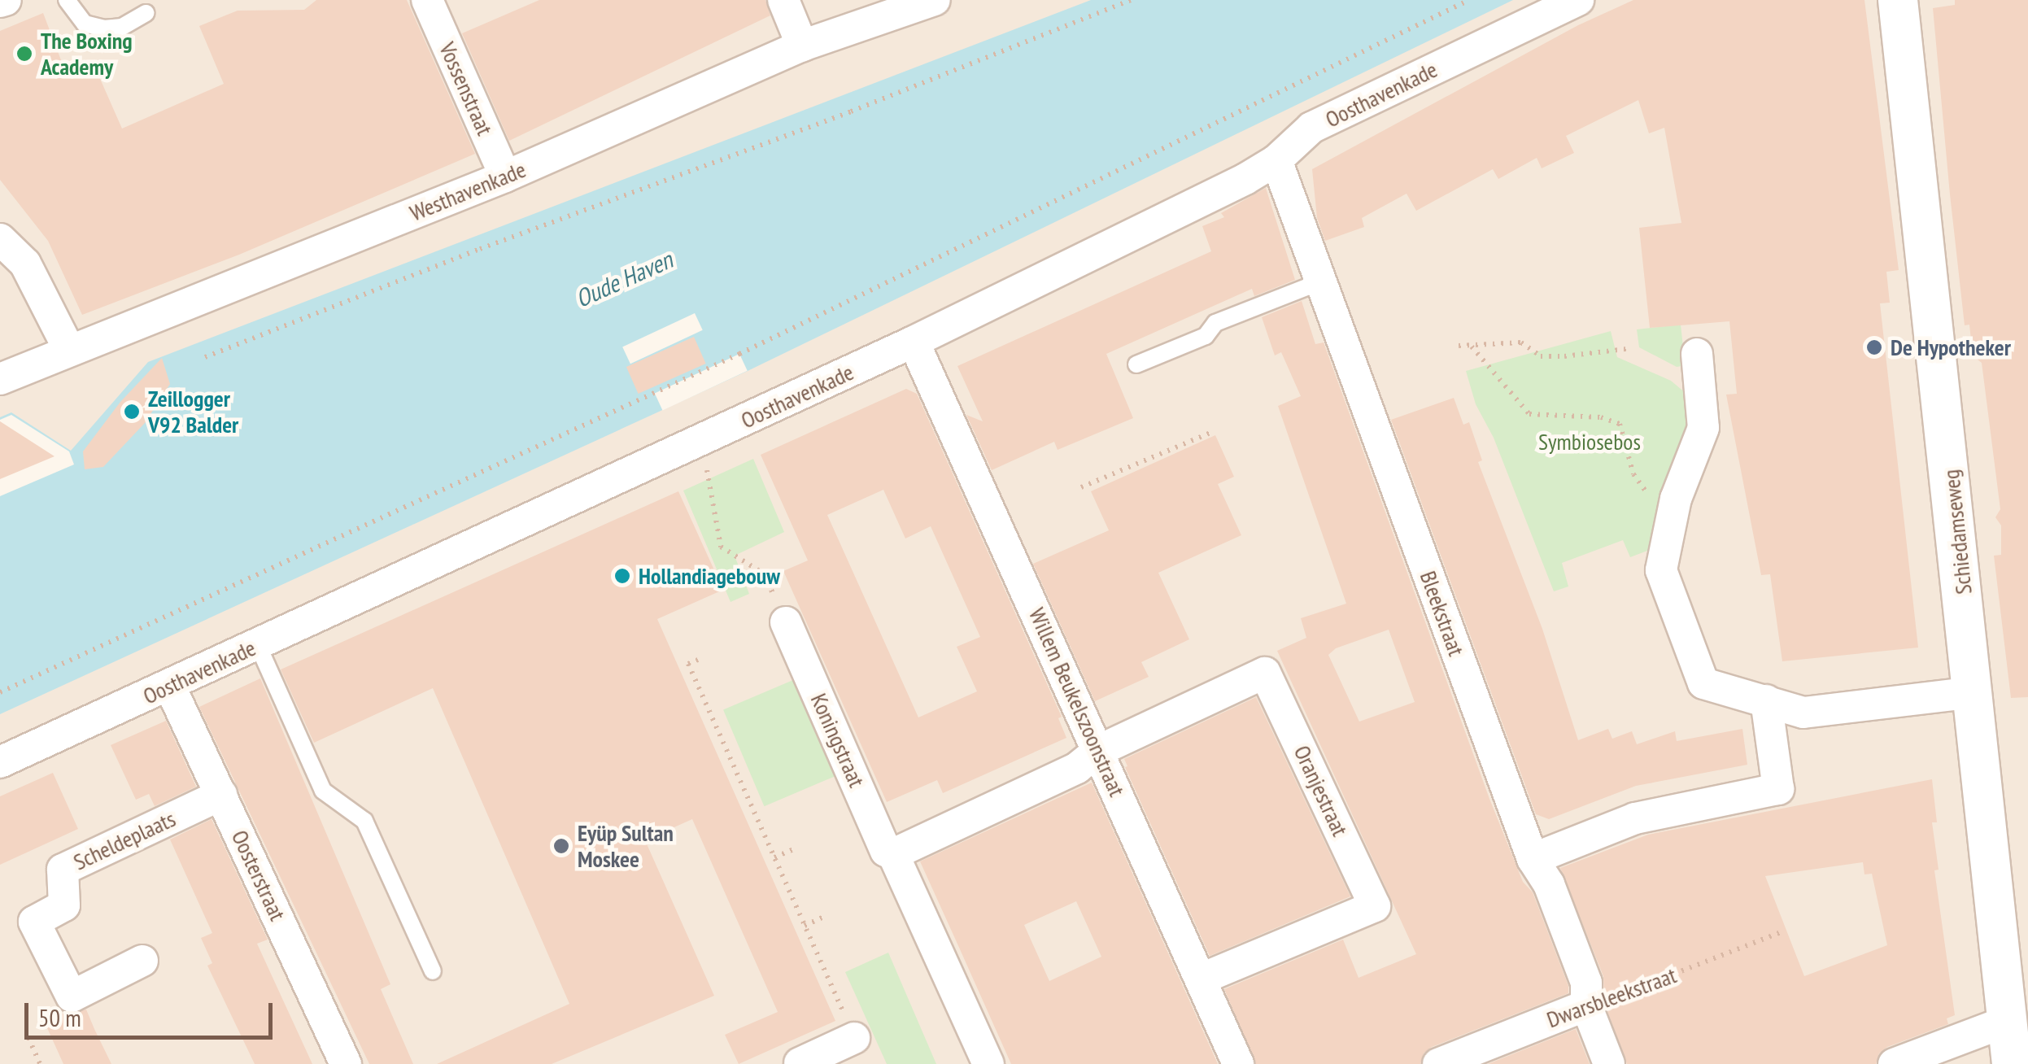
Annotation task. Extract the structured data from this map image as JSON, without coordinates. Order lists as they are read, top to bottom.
{
  "streets": {
    "street": [
      "Vossenstraat",
      "Oosthavenkade",
      "Westhavenkade",
      "Schiedamseweg",
      "Bleekstraat",
      "Willem Beukelszoonstraat",
      "Koningstraat",
      "Oranjestraat",
      "Scheldeplaats",
      "Oosterstraat",
      "Dwarsbleekstraat"
    ]
  },
  "crossings": [
    ["Vossenstraat", "Westhavenkade"],
    ["Oosthavenkade", "Bleekstraat"],
    ["Oosthavenkade", "Willem Beukelszoonstraat"],
    ["Oosthavenkade", "Oosterstraat"],
    ["Bleekstraat", "Dwarsbleekstraat"],
    ["Willem Beukelszoonstraat", "Oranjestraat"],
    ["Scheldeplaats", "Oosterstraat"]
  ],
  "water": ["Oude Haven"],
  "parks": ["Symbiosebos"],
  "places": [
    "The Boxing Academy",
    "De Hypotheker",
    "Zeillogger V92 Balder",
    "Hollandiagebouw",
    "Eyüp Sultan Moskee"
  ],
  "scale_bar": "50 m"
}
